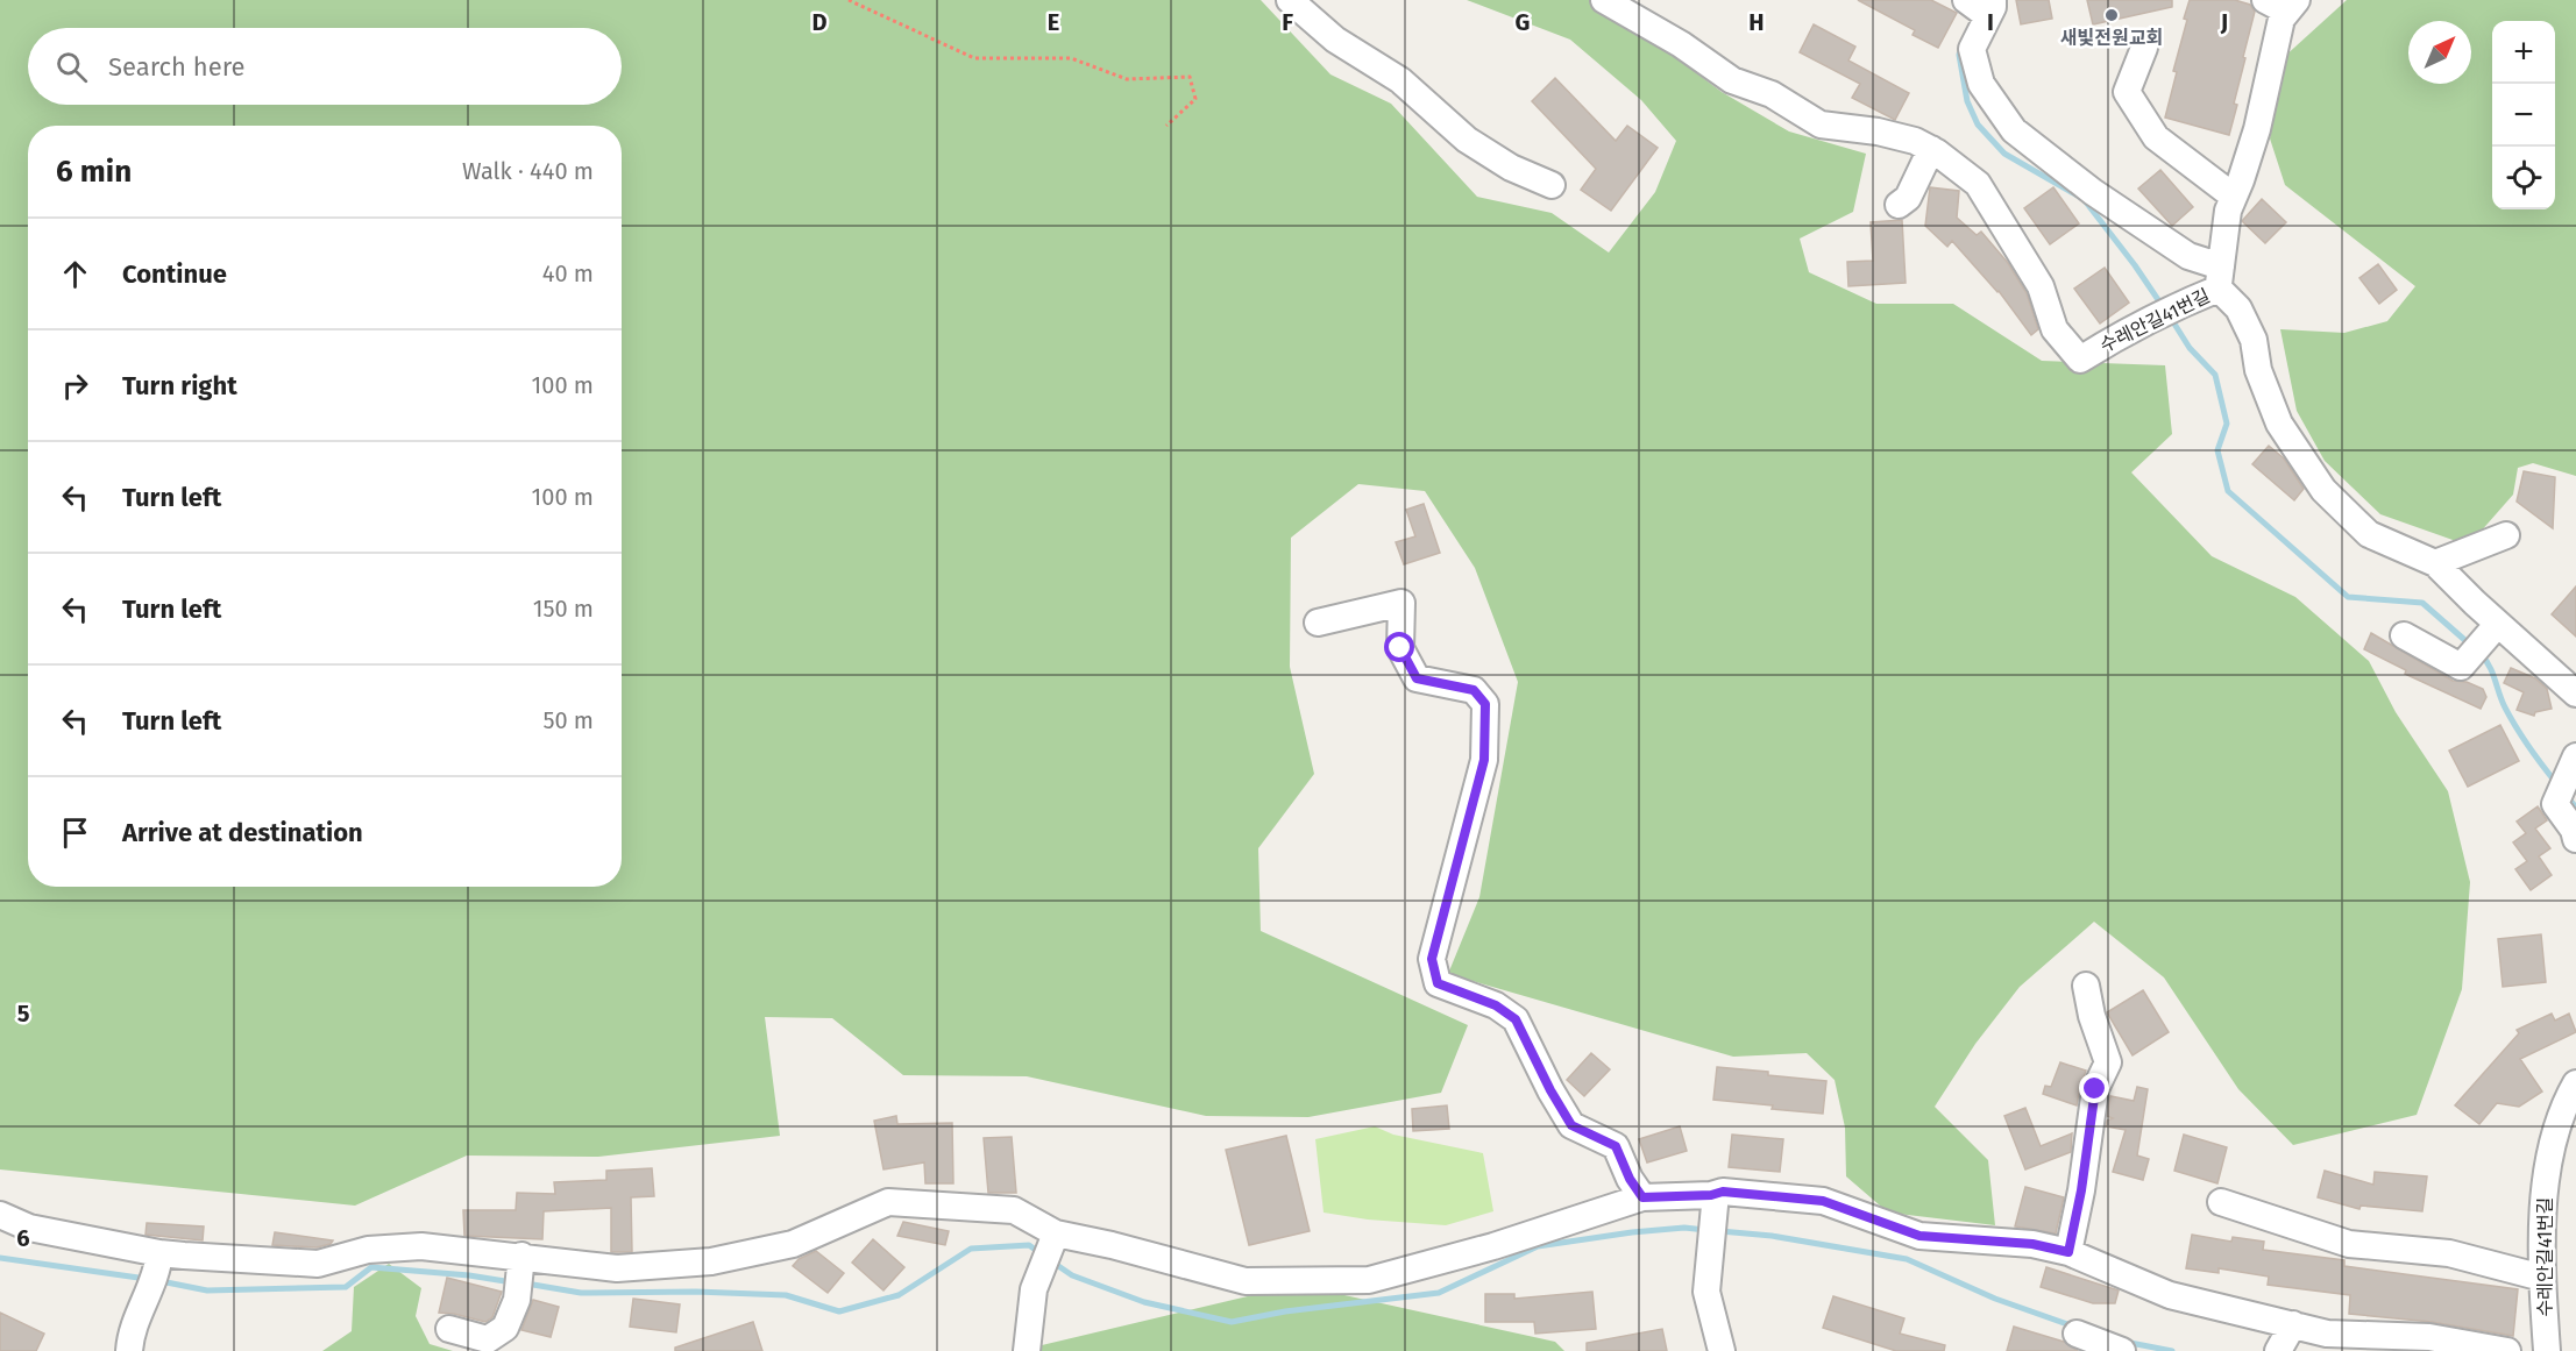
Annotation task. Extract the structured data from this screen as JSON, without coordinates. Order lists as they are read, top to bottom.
{
  "streets": {
    "lane": ["수레안길41번길"]
  },
  "places": ["새빛전원교회"],
  "north": "top right",
  "page": {
    "map_buttons": ["+", "−"],
    "search": "Search here",
    "heading": ["6 min", "Walk · 440 m"],
    "list": [
      ["Continue", "40 m"],
      ["Turn right", "100 m"],
      ["Turn left", "100 m"],
      ["Turn left", "150 m"],
      ["Turn left", "50 m"],
      "Arrive at destination"
    ]
  },
  "grid": {
    "columns": [
      "D",
      "E",
      "F",
      "G",
      "H",
      "I",
      "J"
    ],
    "rows": ["5", "6"]
  }
}
